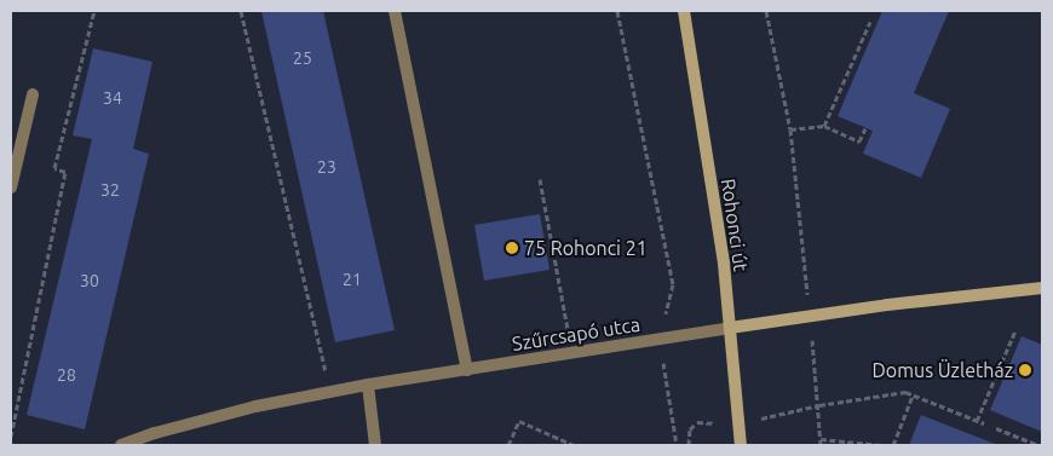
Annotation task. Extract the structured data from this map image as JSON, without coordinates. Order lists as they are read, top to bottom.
{
  "streets": {
    "main road": ["Rohonci út", "Szűrcsapó utca"]
  },
  "crossings": [
    ["Rohonci út", "Szűrcsapó utca"]
  ],
  "places": ["75 Rohonci 21", "Domus Üzletház"],
  "house_numbers": [
    "25",
    "34",
    "23",
    "32",
    "21",
    "30",
    "28"
  ]
}
